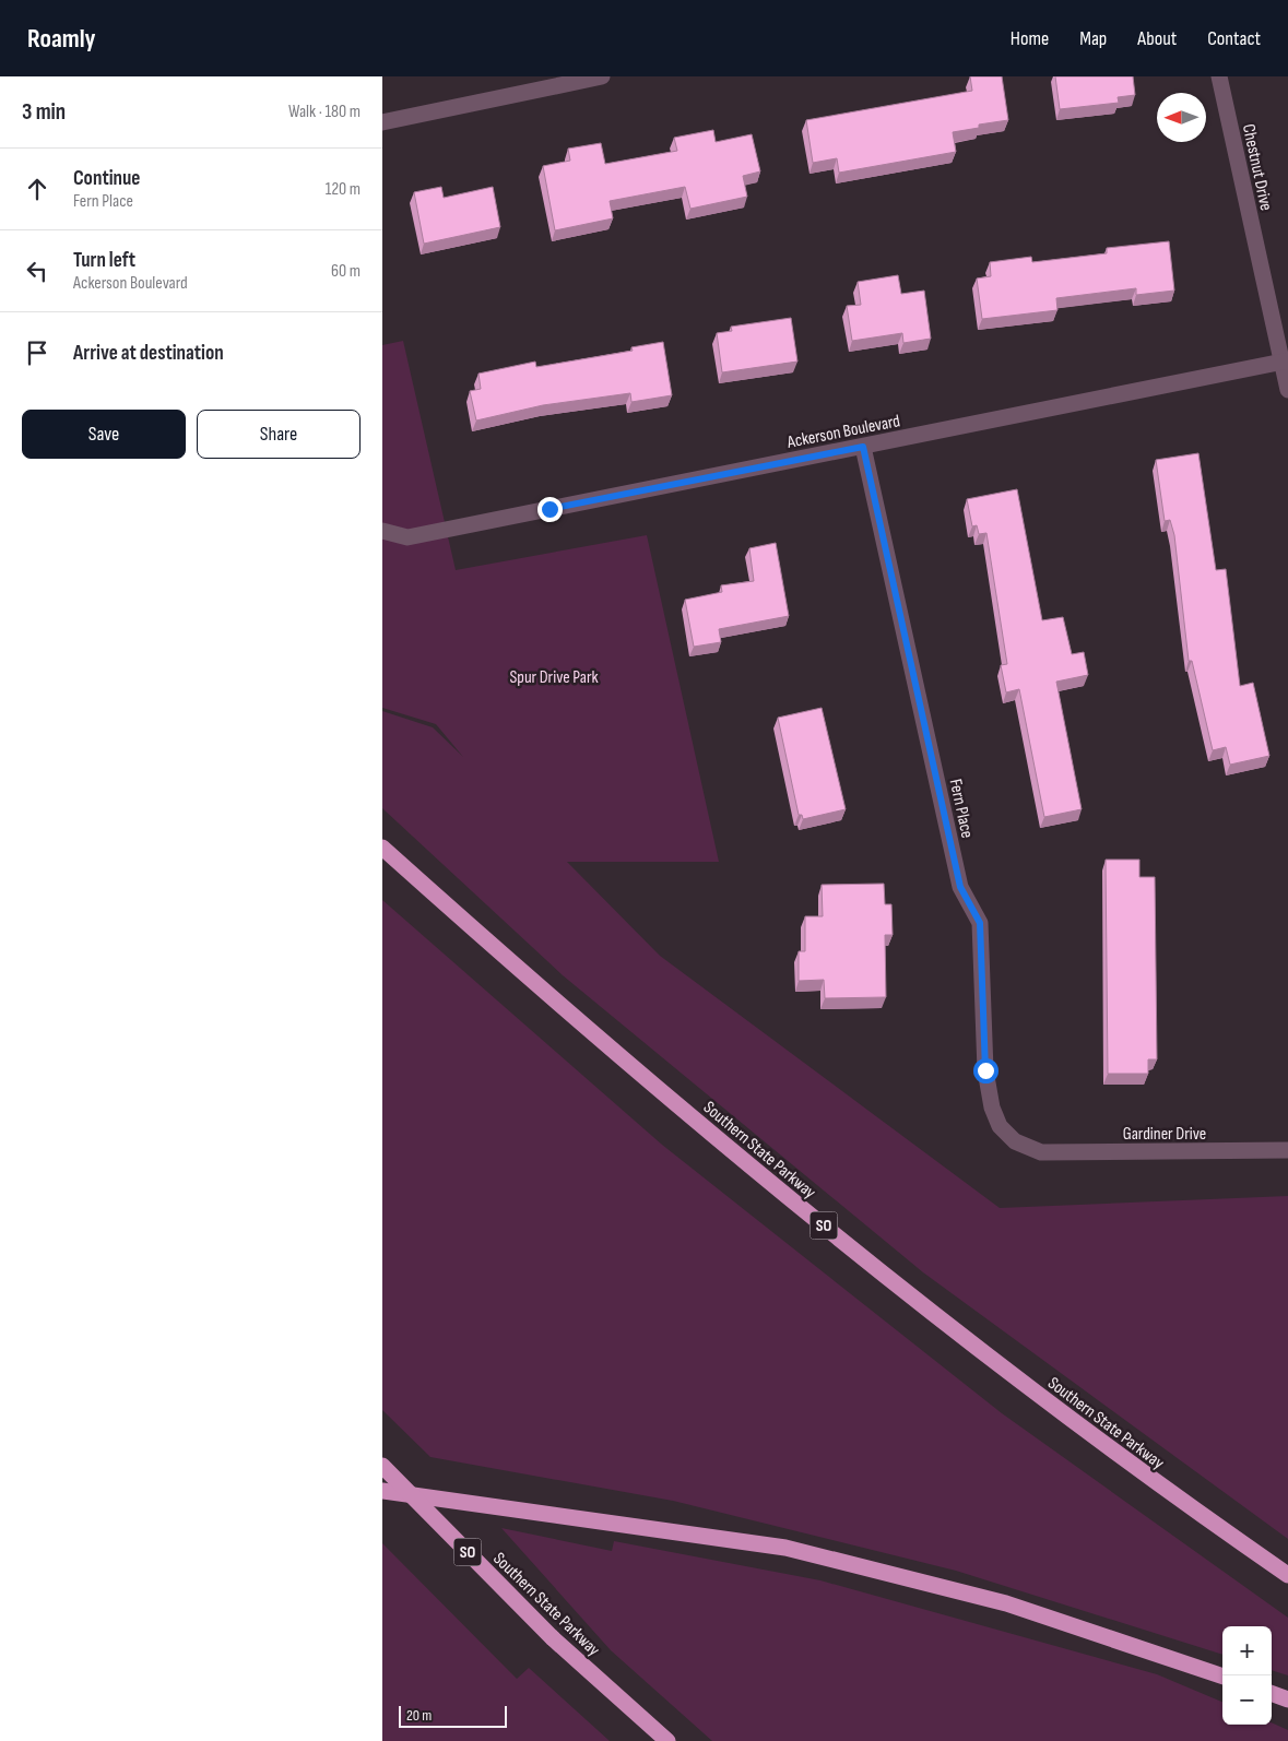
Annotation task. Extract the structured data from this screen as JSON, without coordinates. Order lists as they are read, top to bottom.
{
  "streets": {
    "highway": ["Southern State Parkway", "SO"],
    "street": [
      "Chestnut Drive",
      "Ackerson Boulevard",
      "Fern Place",
      "Gardiner Drive"
    ]
  },
  "crossings": [
    ["Chestnut Drive", "Ackerson Boulevard"],
    ["Ackerson Boulevard", "Fern Place"],
    ["Fern Place", "Gardiner Drive"]
  ],
  "parks": ["Spur Drive Park"],
  "scale_bar": "20 m",
  "north": "left",
  "page": {
    "header": "Roamly",
    "nav": [
      "Home",
      "Map",
      "About",
      "Contact"
    ],
    "heading": ["3 min", "Walk · 180 m"],
    "list": [
      ["Continue", "Fern Place", "120 m"],
      ["Turn left", "Ackerson Boulevard", "60 m"],
      "Arrive at destination"
    ],
    "buttons": ["Save", "Share"],
    "map_buttons": ["+", "−"],
    "scale": "20 m"
  }
}
